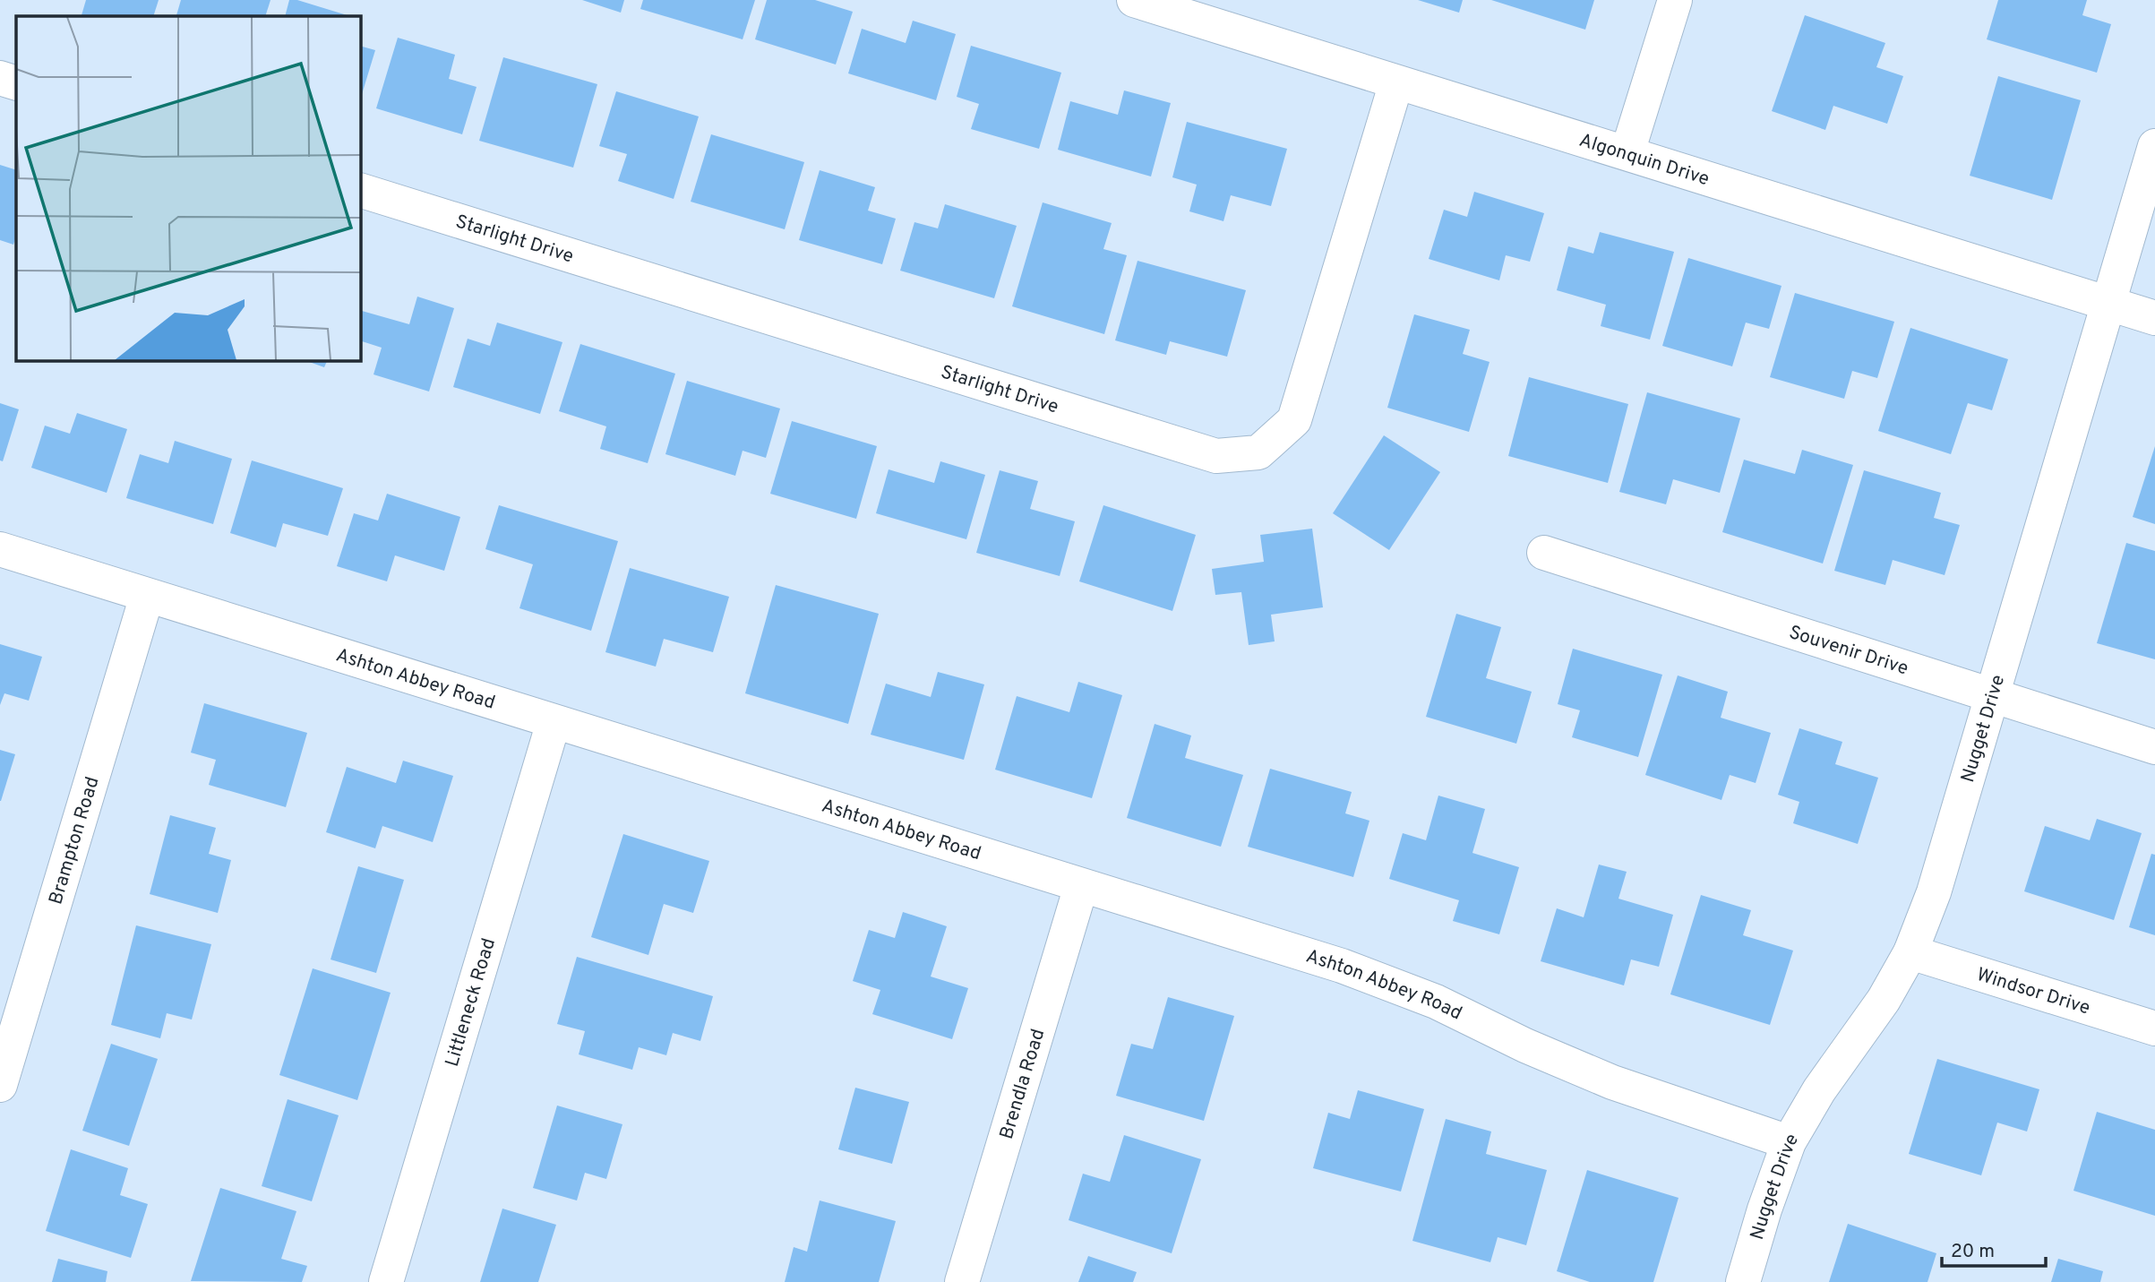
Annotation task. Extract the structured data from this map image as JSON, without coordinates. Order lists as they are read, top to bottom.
{
  "streets": {
    "street": [
      "Algonquin Drive",
      "Starlight Drive",
      "Souvenir Drive",
      "Ashton Abbey Road",
      "Nugget Drive",
      "Brampton Road",
      "Windsor Drive",
      "Littleneck Road",
      "Brendla Road"
    ]
  },
  "crossings": [
    ["Algonquin Drive", "Starlight Drive"],
    ["Algonquin Drive", "Nugget Drive"],
    ["Souvenir Drive", "Nugget Drive"],
    ["Ashton Abbey Road", "Nugget Drive"],
    ["Ashton Abbey Road", "Brampton Road"],
    ["Ashton Abbey Road", "Littleneck Road"],
    ["Ashton Abbey Road", "Brendla Road"],
    ["Nugget Drive", "Windsor Drive"]
  ],
  "scale_bar": "20 m"
}
